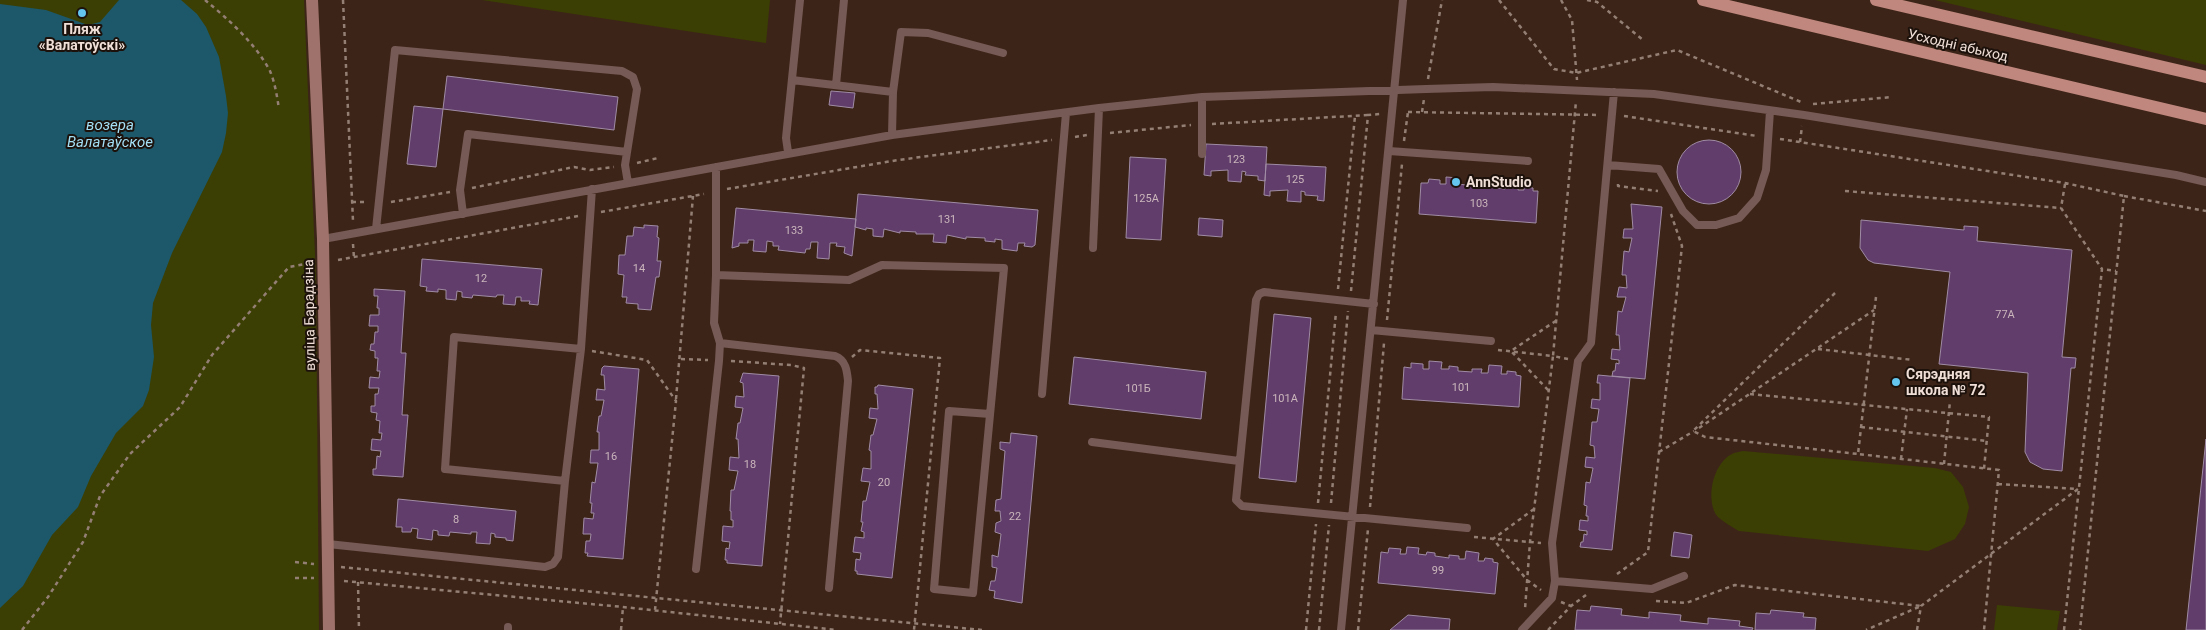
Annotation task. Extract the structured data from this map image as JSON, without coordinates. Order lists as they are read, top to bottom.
{
  "streets": {
    "main road": ["Усходні абыход"],
    "street": ["вуліца Барадзіна"]
  },
  "water": ["возера Валатаўское"],
  "places": ["Пляж «Валатоўскі»", "AnnStudio", "Сярэдняя школа № 72"],
  "house_numbers": [
    "123",
    "125",
    "125А",
    "103",
    "131",
    "133",
    "14",
    "12",
    "77А",
    "101",
    "101Б",
    "101А",
    "16",
    "18",
    "20",
    "22",
    "8",
    "99"
  ]
}
